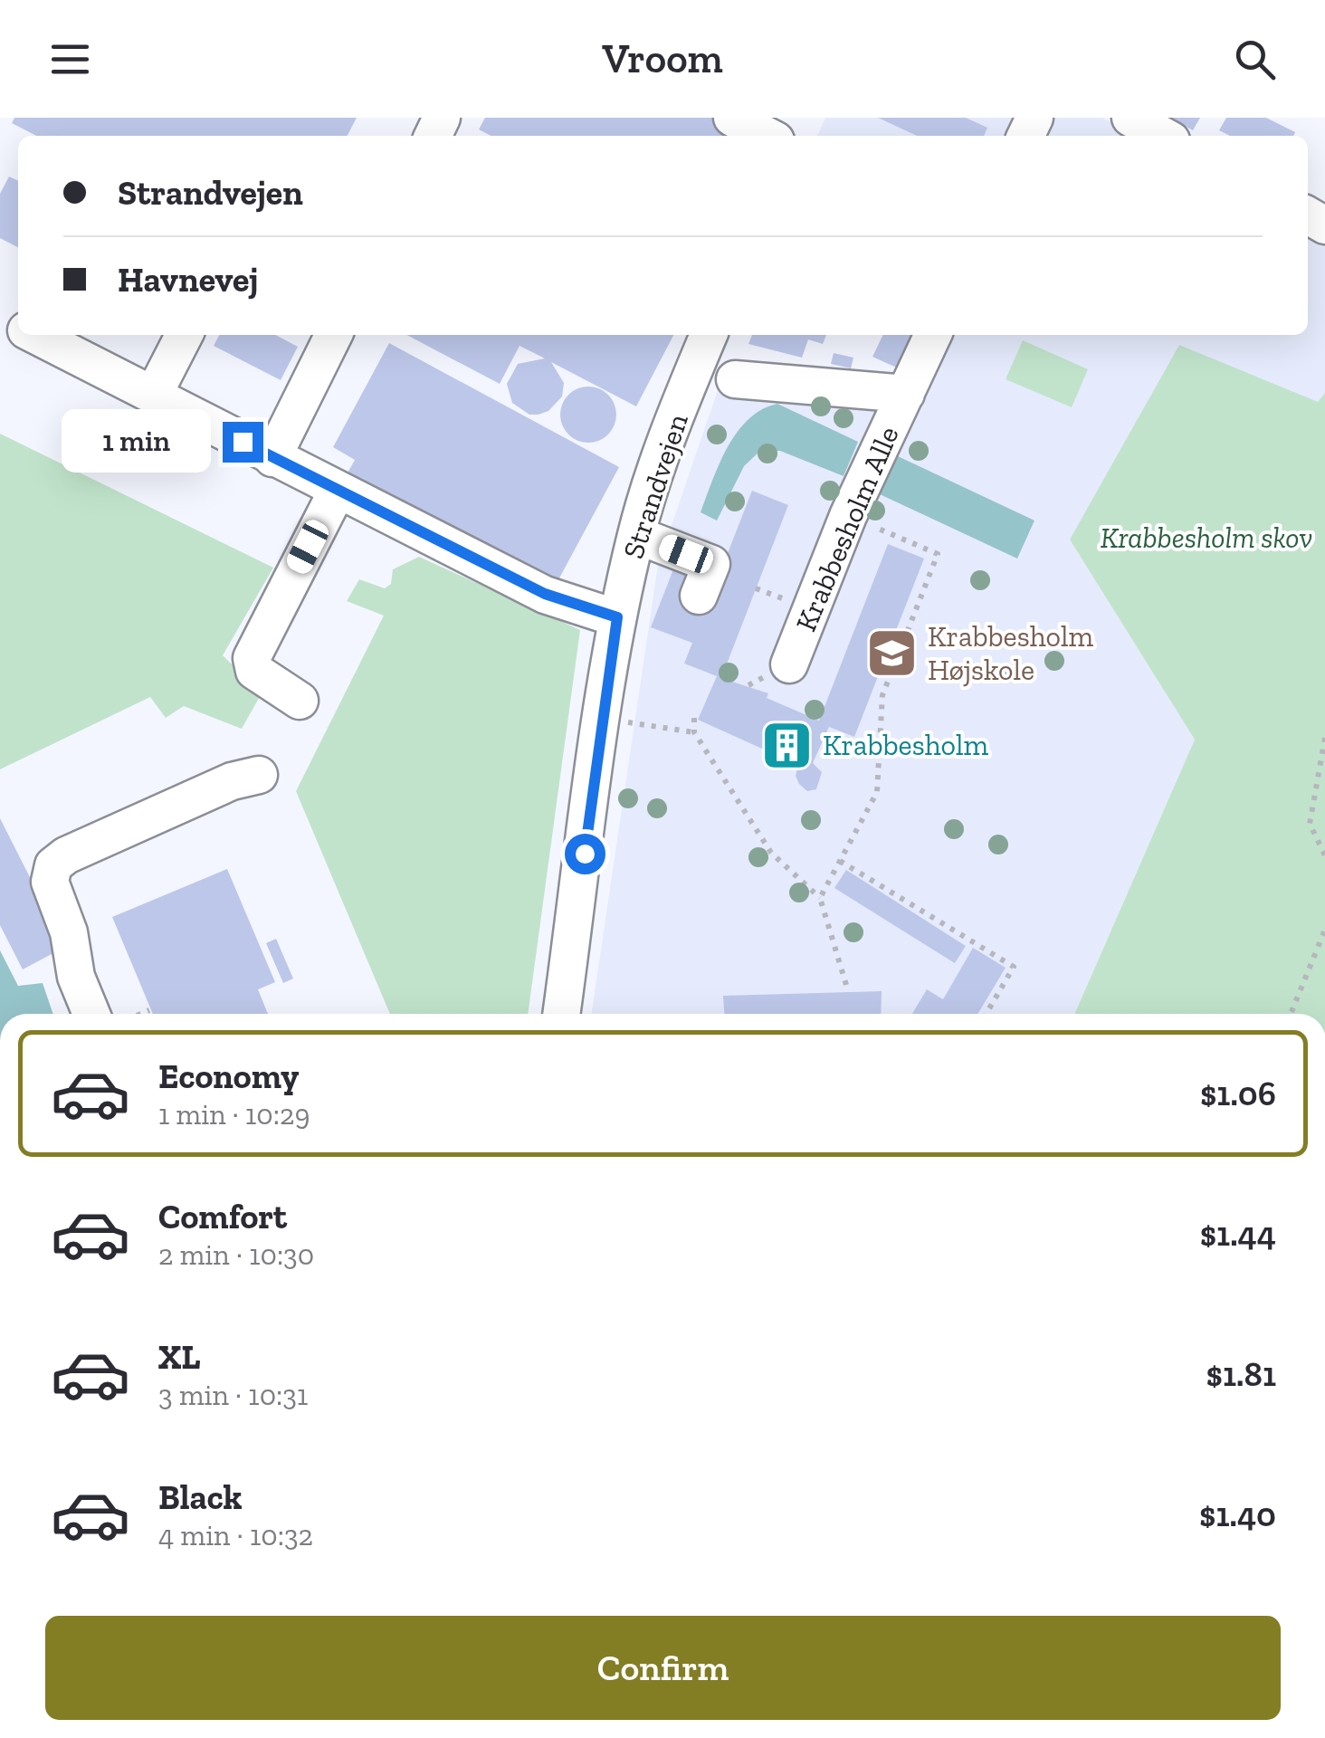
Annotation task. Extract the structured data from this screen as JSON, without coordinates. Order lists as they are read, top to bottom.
{
  "streets": {
    "street": ["Strandvejen", "Krabbesholm Alle"]
  },
  "parks": ["Krabbesholm skov"],
  "places": {
    "school or university": ["Krabbesholm Højskole"],
    "building": ["Krabbesholm"]
  },
  "page": {
    "header": "Vroom",
    "banner": ["Strandvejen", "Havnevej"],
    "bubble": "1 min",
    "list": [
      {
        "name": "Economy",
        "note": "1 min · 10:29",
        "value": "$1.06"
      },
      {
        "name": "Comfort",
        "note": "2 min · 10:30",
        "value": "$1.44"
      },
      {
        "name": "XL",
        "note": "3 min · 10:31",
        "value": "$1.81"
      },
      {
        "name": "Black",
        "note": "4 min · 10:32",
        "value": "$1.40"
      }
    ],
    "buttons": "Confirm"
  }
}
